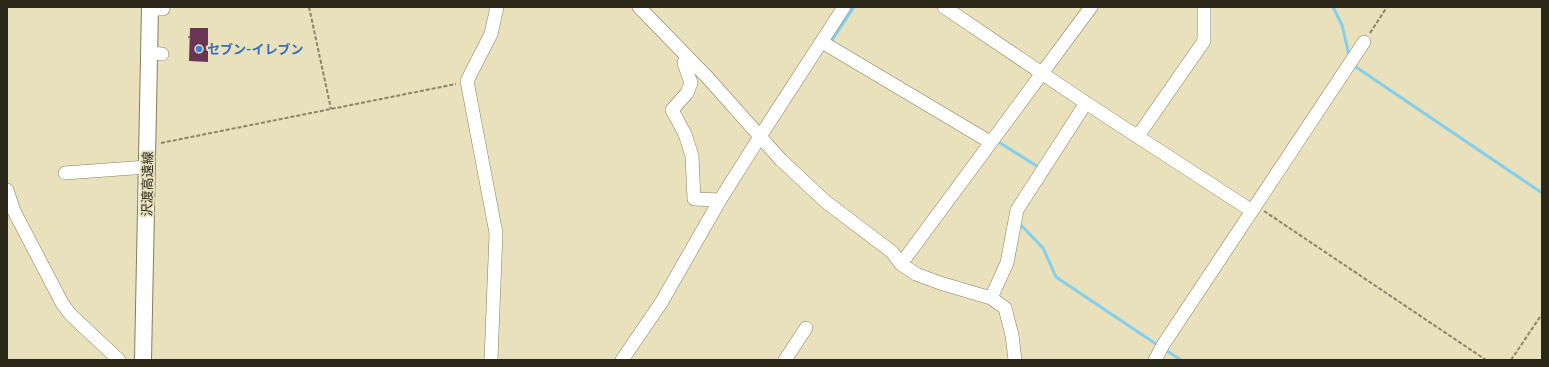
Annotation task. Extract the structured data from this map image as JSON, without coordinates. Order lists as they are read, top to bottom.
{
  "streets": {
    "main road": ["沢渡高遠線"]
  },
  "places": ["セブン-イレブン"]
}
